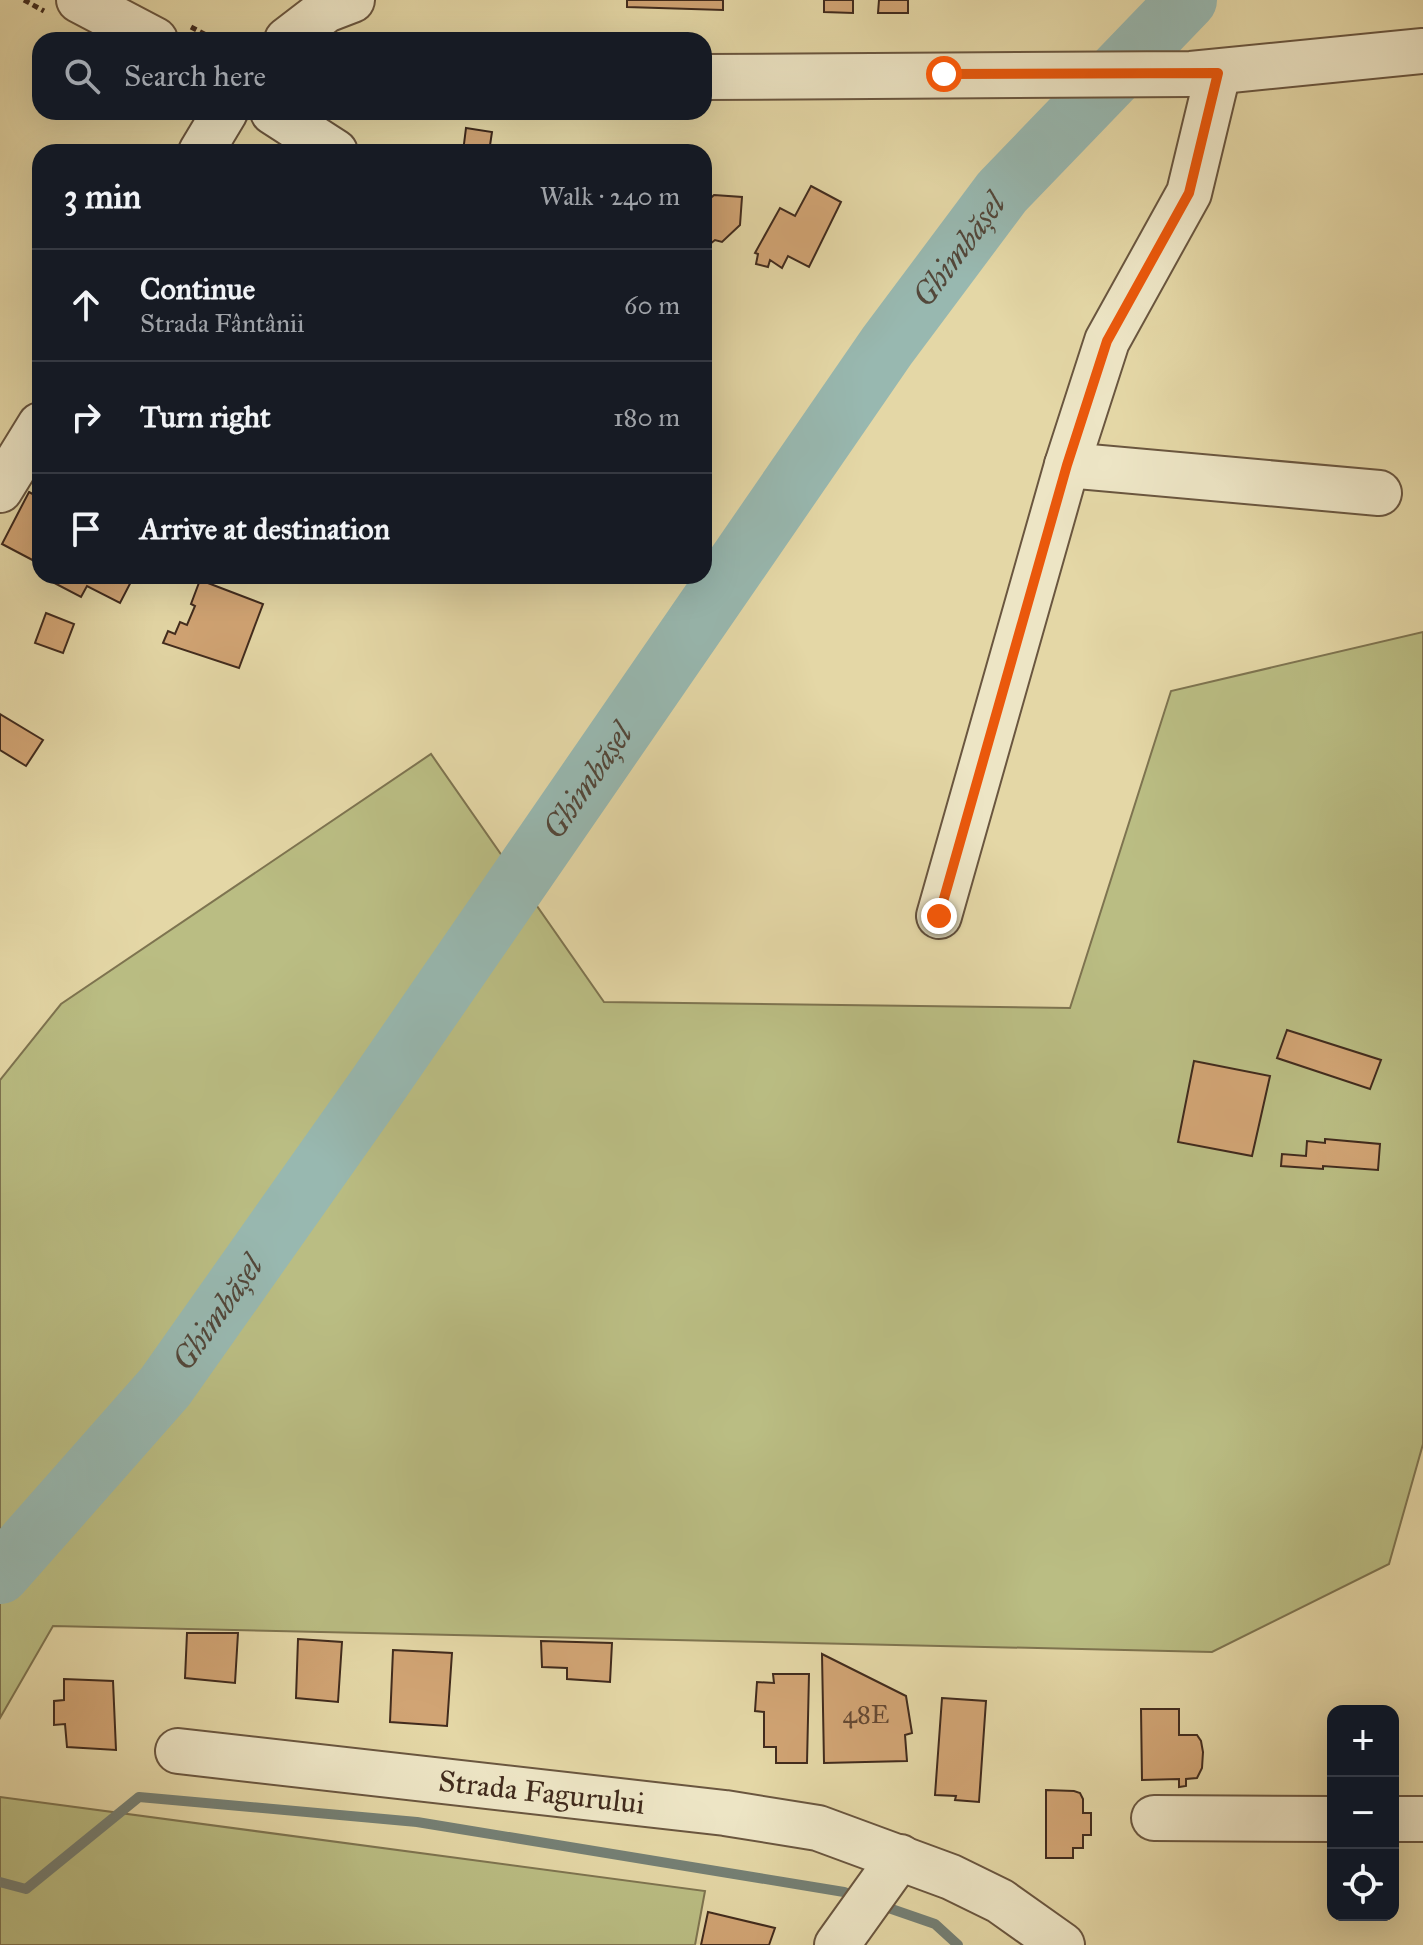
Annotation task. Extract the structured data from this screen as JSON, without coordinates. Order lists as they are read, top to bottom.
{
  "streets": {
    "street": ["Strada Fagurului"]
  },
  "water": ["Ghimbășel"],
  "house_numbers": ["48E"],
  "page": {
    "search": "Search here",
    "heading": ["3 min", "Walk · 240 m"],
    "list": [
      ["Continue", "Strada Fântânii", "60 m"],
      ["Turn right", "180 m"],
      "Arrive at destination"
    ],
    "map_buttons": ["+", "−"]
  }
}
